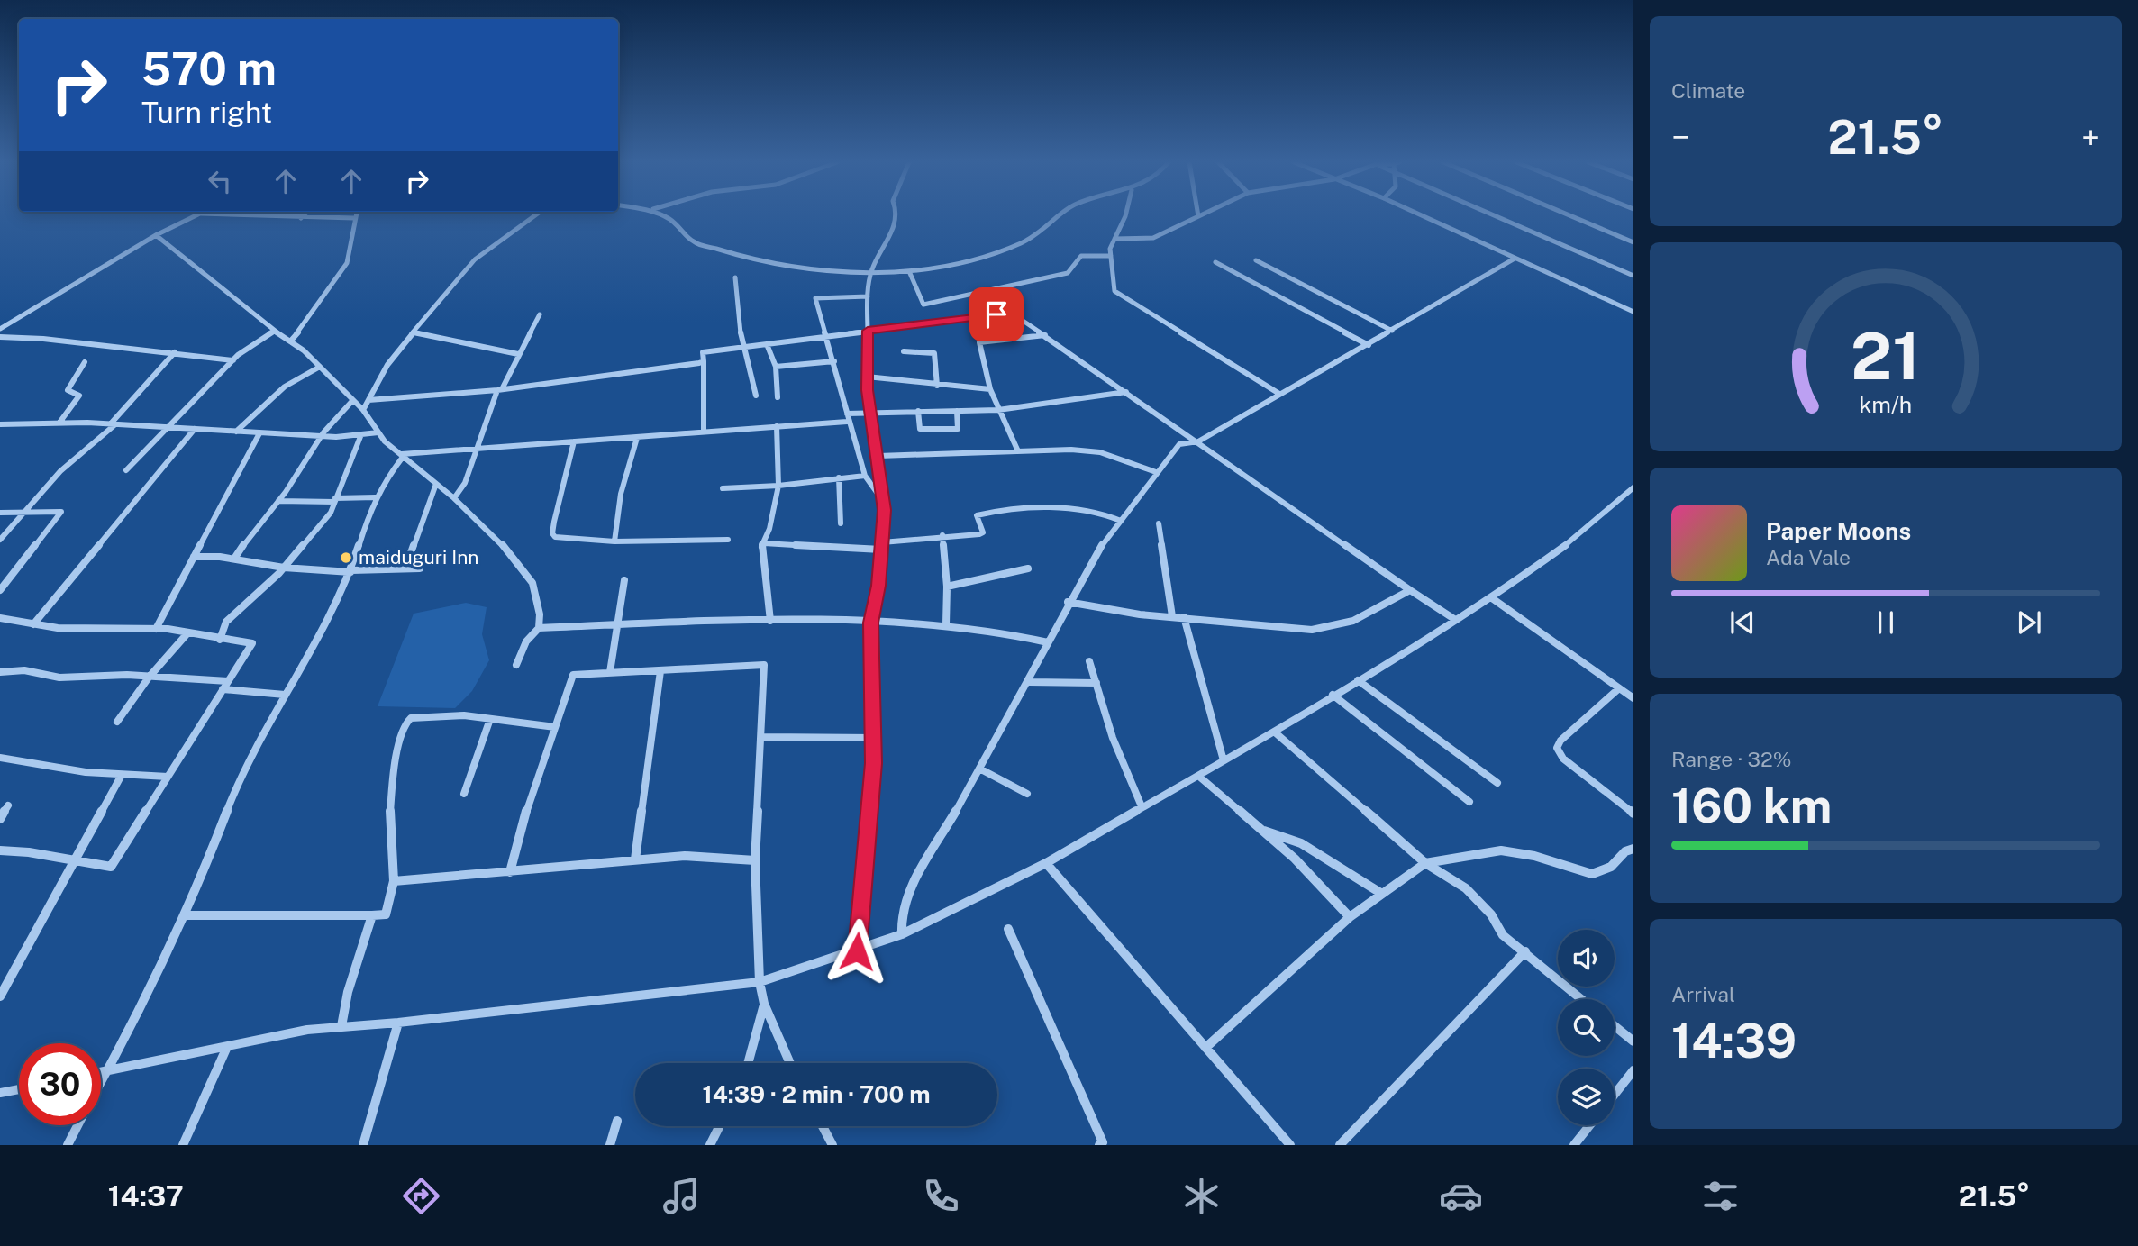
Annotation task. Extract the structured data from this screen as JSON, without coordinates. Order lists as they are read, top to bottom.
{
  "places": ["maiduguri Inn"],
  "page": {
    "tile": [
      "Climate",
      ["Range · 32%", "160 km"],
      ["Arrival", "14:39"]
    ],
    "turn": ["570 m", "Turn right"],
    "heat": ["−", "21.5°", "+"],
    "song": ["Paper Moons", "Ada Vale"],
    "limit": "30",
    "trip": "14:39 · 2 min · 700 m",
    "tabs": ["14:37", "21.5°"],
    "gauge": ["21", "km/h"]
  }
}
